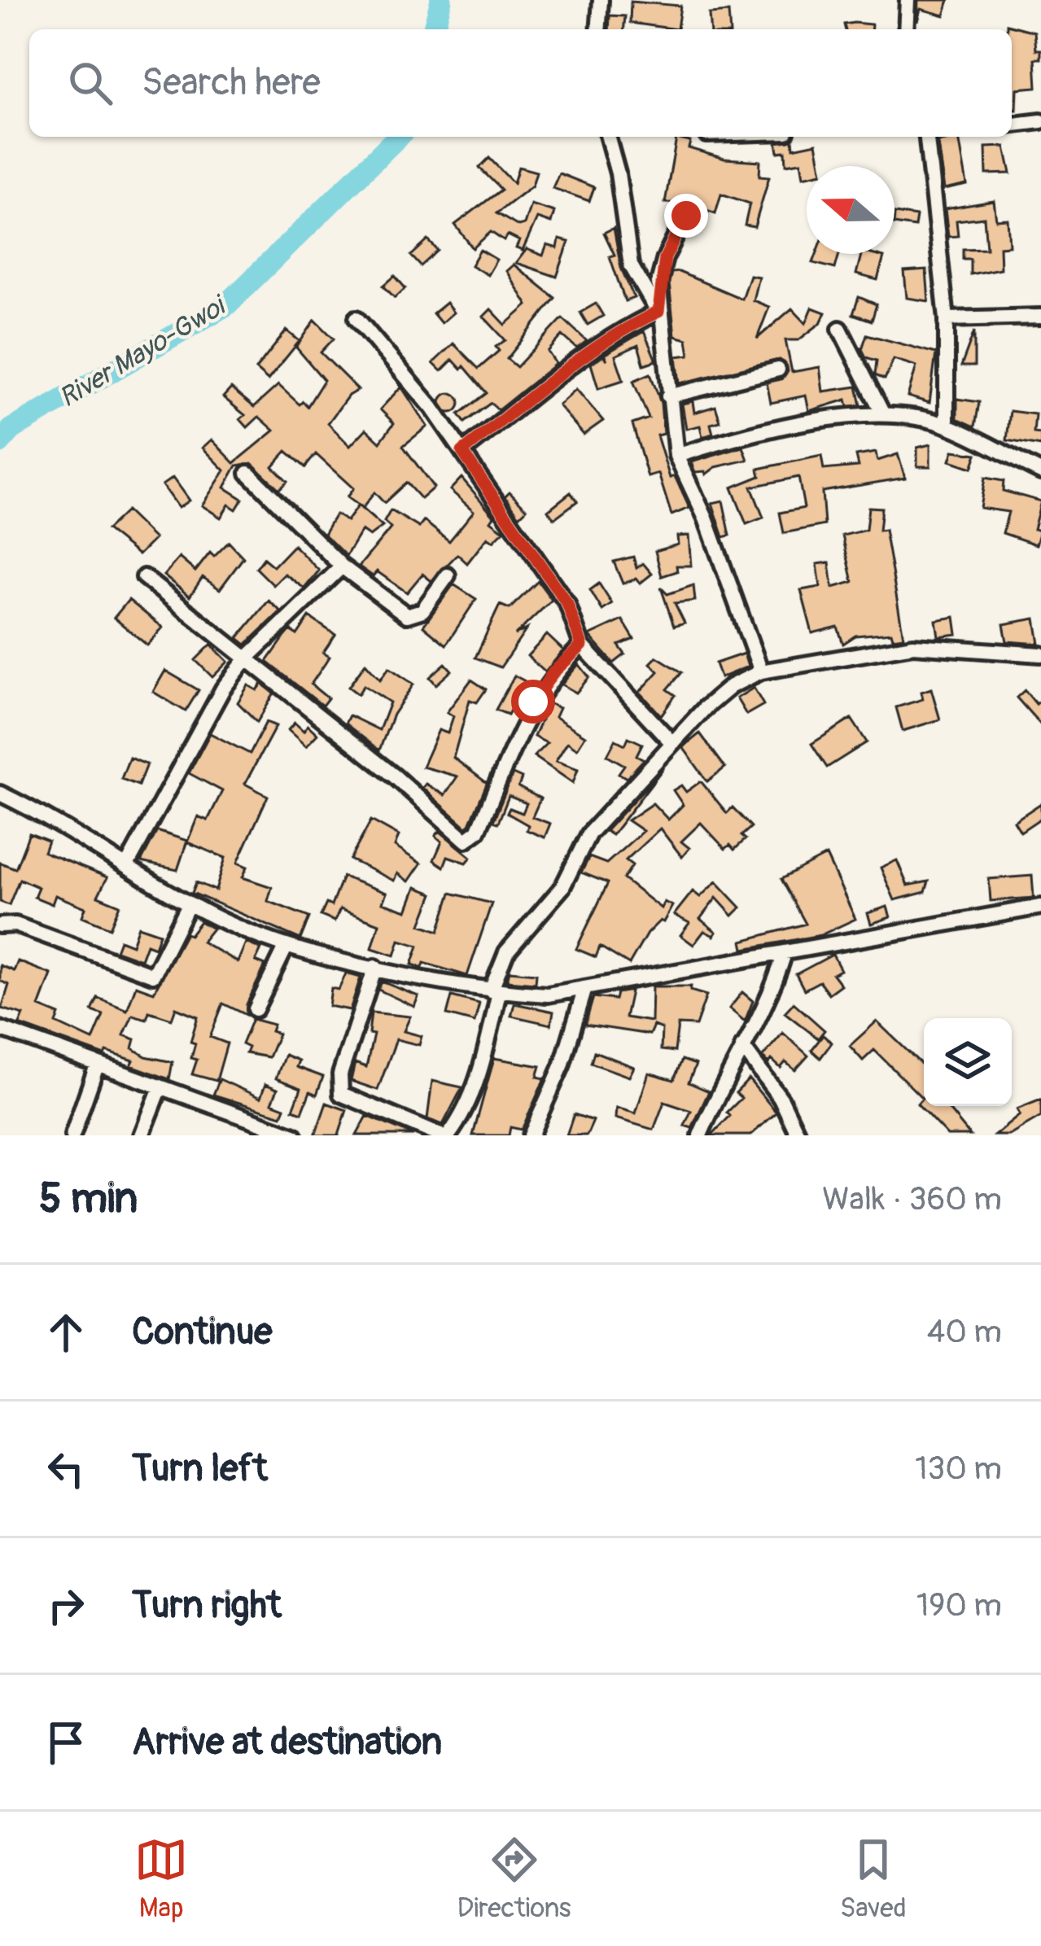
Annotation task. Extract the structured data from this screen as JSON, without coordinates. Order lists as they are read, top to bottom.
{
  "water": ["River Mayo-Gwoi"],
  "north": "left",
  "page": {
    "search": "Search here",
    "heading": ["5 min", "Walk · 360 m"],
    "list": [
      ["Continue", "40 m"],
      ["Turn left", "130 m"],
      ["Turn right", "190 m"],
      "Arrive at destination"
    ],
    "nav": ["Map", "Directions", "Saved"]
  }
}
